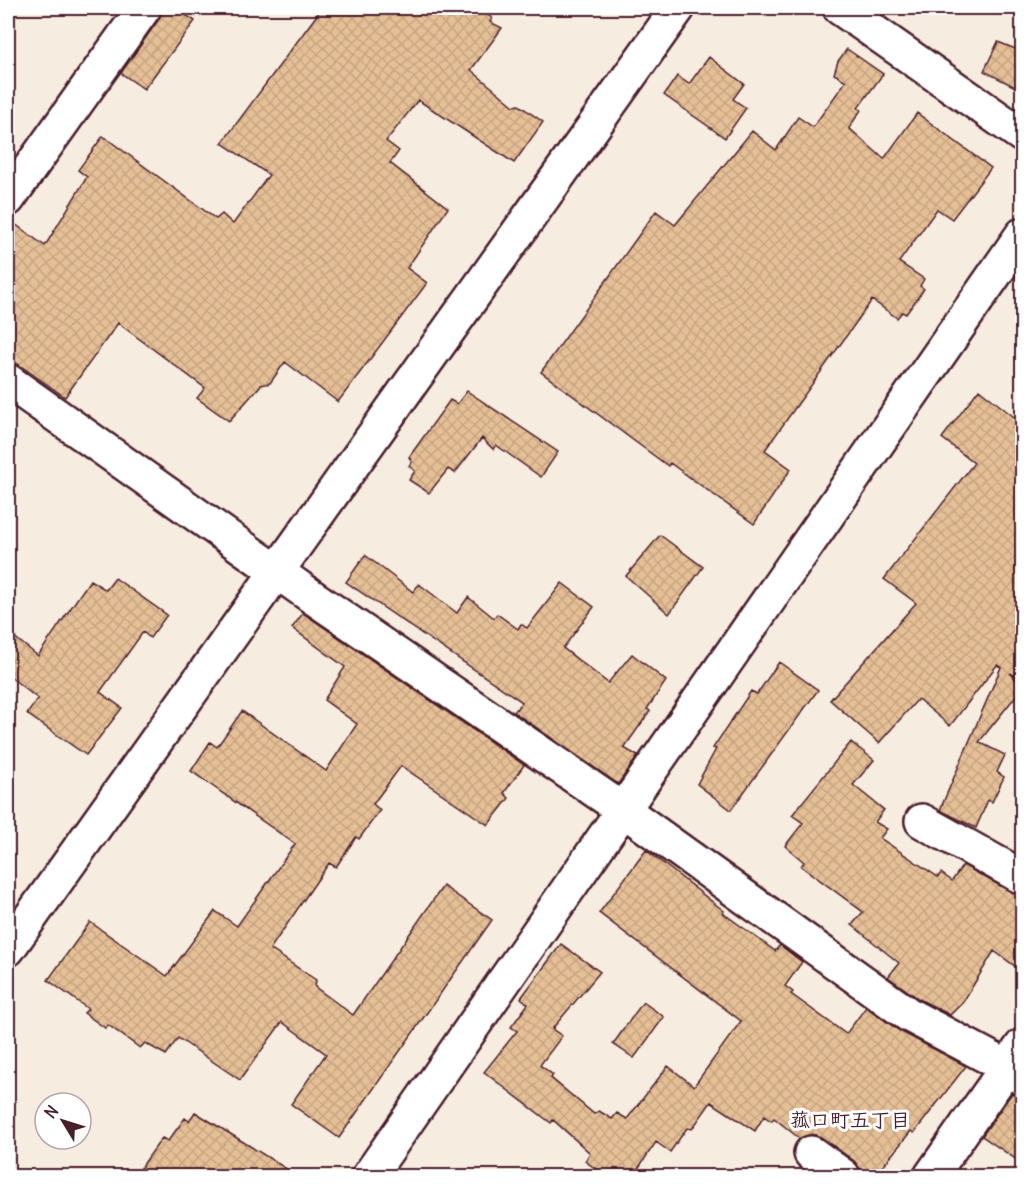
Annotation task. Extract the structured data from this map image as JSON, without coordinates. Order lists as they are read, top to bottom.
{
  "districts": ["菰口町五丁目"],
  "north": "top left"
}
